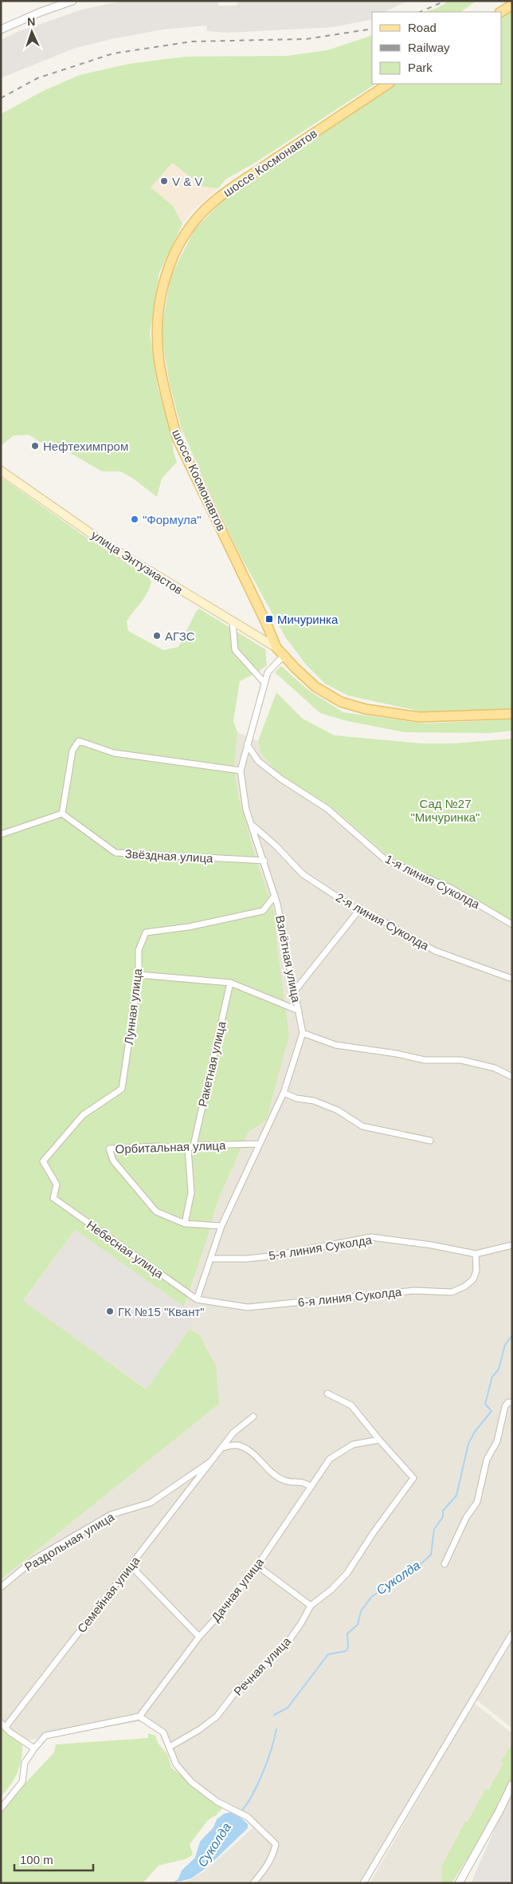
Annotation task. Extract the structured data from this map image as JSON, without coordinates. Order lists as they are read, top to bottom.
{
  "streets": {
    "main road": ["шоссе Космонавтов", "улица Энтузиастов"],
    "street": [
      "Звёздная улица",
      "1-я линия Суколда",
      "2-я линия Суколда",
      "Взлётная улица",
      "Лунная улица",
      "Ракетная улица",
      "Орбитальная улица",
      "5-я линия Суколда",
      "Небесная улица",
      "6-я линия Суколда",
      "Раздольная улица",
      "Дачная улица",
      "Семейная улица",
      "Речная улица"
    ]
  },
  "crossings": [
    ["шоссе Космонавтов", "улица Энтузиастов"],
    ["шоссе Космонавтов", "Взлётная улица"],
    ["Звёздная улица", "Взлётная улица"],
    ["1-я линия Суколда", "Взлётная улица"],
    ["2-я линия Суколда", "Взлётная улица"],
    ["Взлётная улица", "Лунная улица"],
    ["Взлётная улица", "Орбитальная улица"],
    ["Взлётная улица", "5-я линия Суколда"],
    ["Взлётная улица", "Небесная улица"],
    ["Взлётная улица", "6-я линия Суколда"],
    ["Лунная улица", "Небесная улица"],
    ["Ракетная улица", "Орбитальная улица"],
    ["5-я линия Суколда", "6-я линия Суколда"],
    ["Небесная улица", "6-я линия Суколда"],
    ["Раздольная улица", "Семейная улица"],
    ["Дачная улица", "Речная улица"]
  ],
  "water": ["Суколда"],
  "parks": ["Сад №27 \"Мичуринка\""],
  "places": {
    "other": [
      "V & V",
      "Нефтехимпром",
      "\"Формула\"",
      "АГЗС",
      "ГК №15 \"Квант\""
    ],
    "transit": ["Мичуринка"]
  },
  "legend": ["Road", "Railway", "Park"],
  "scale_bar": "100 m",
  "north": "top"
}
